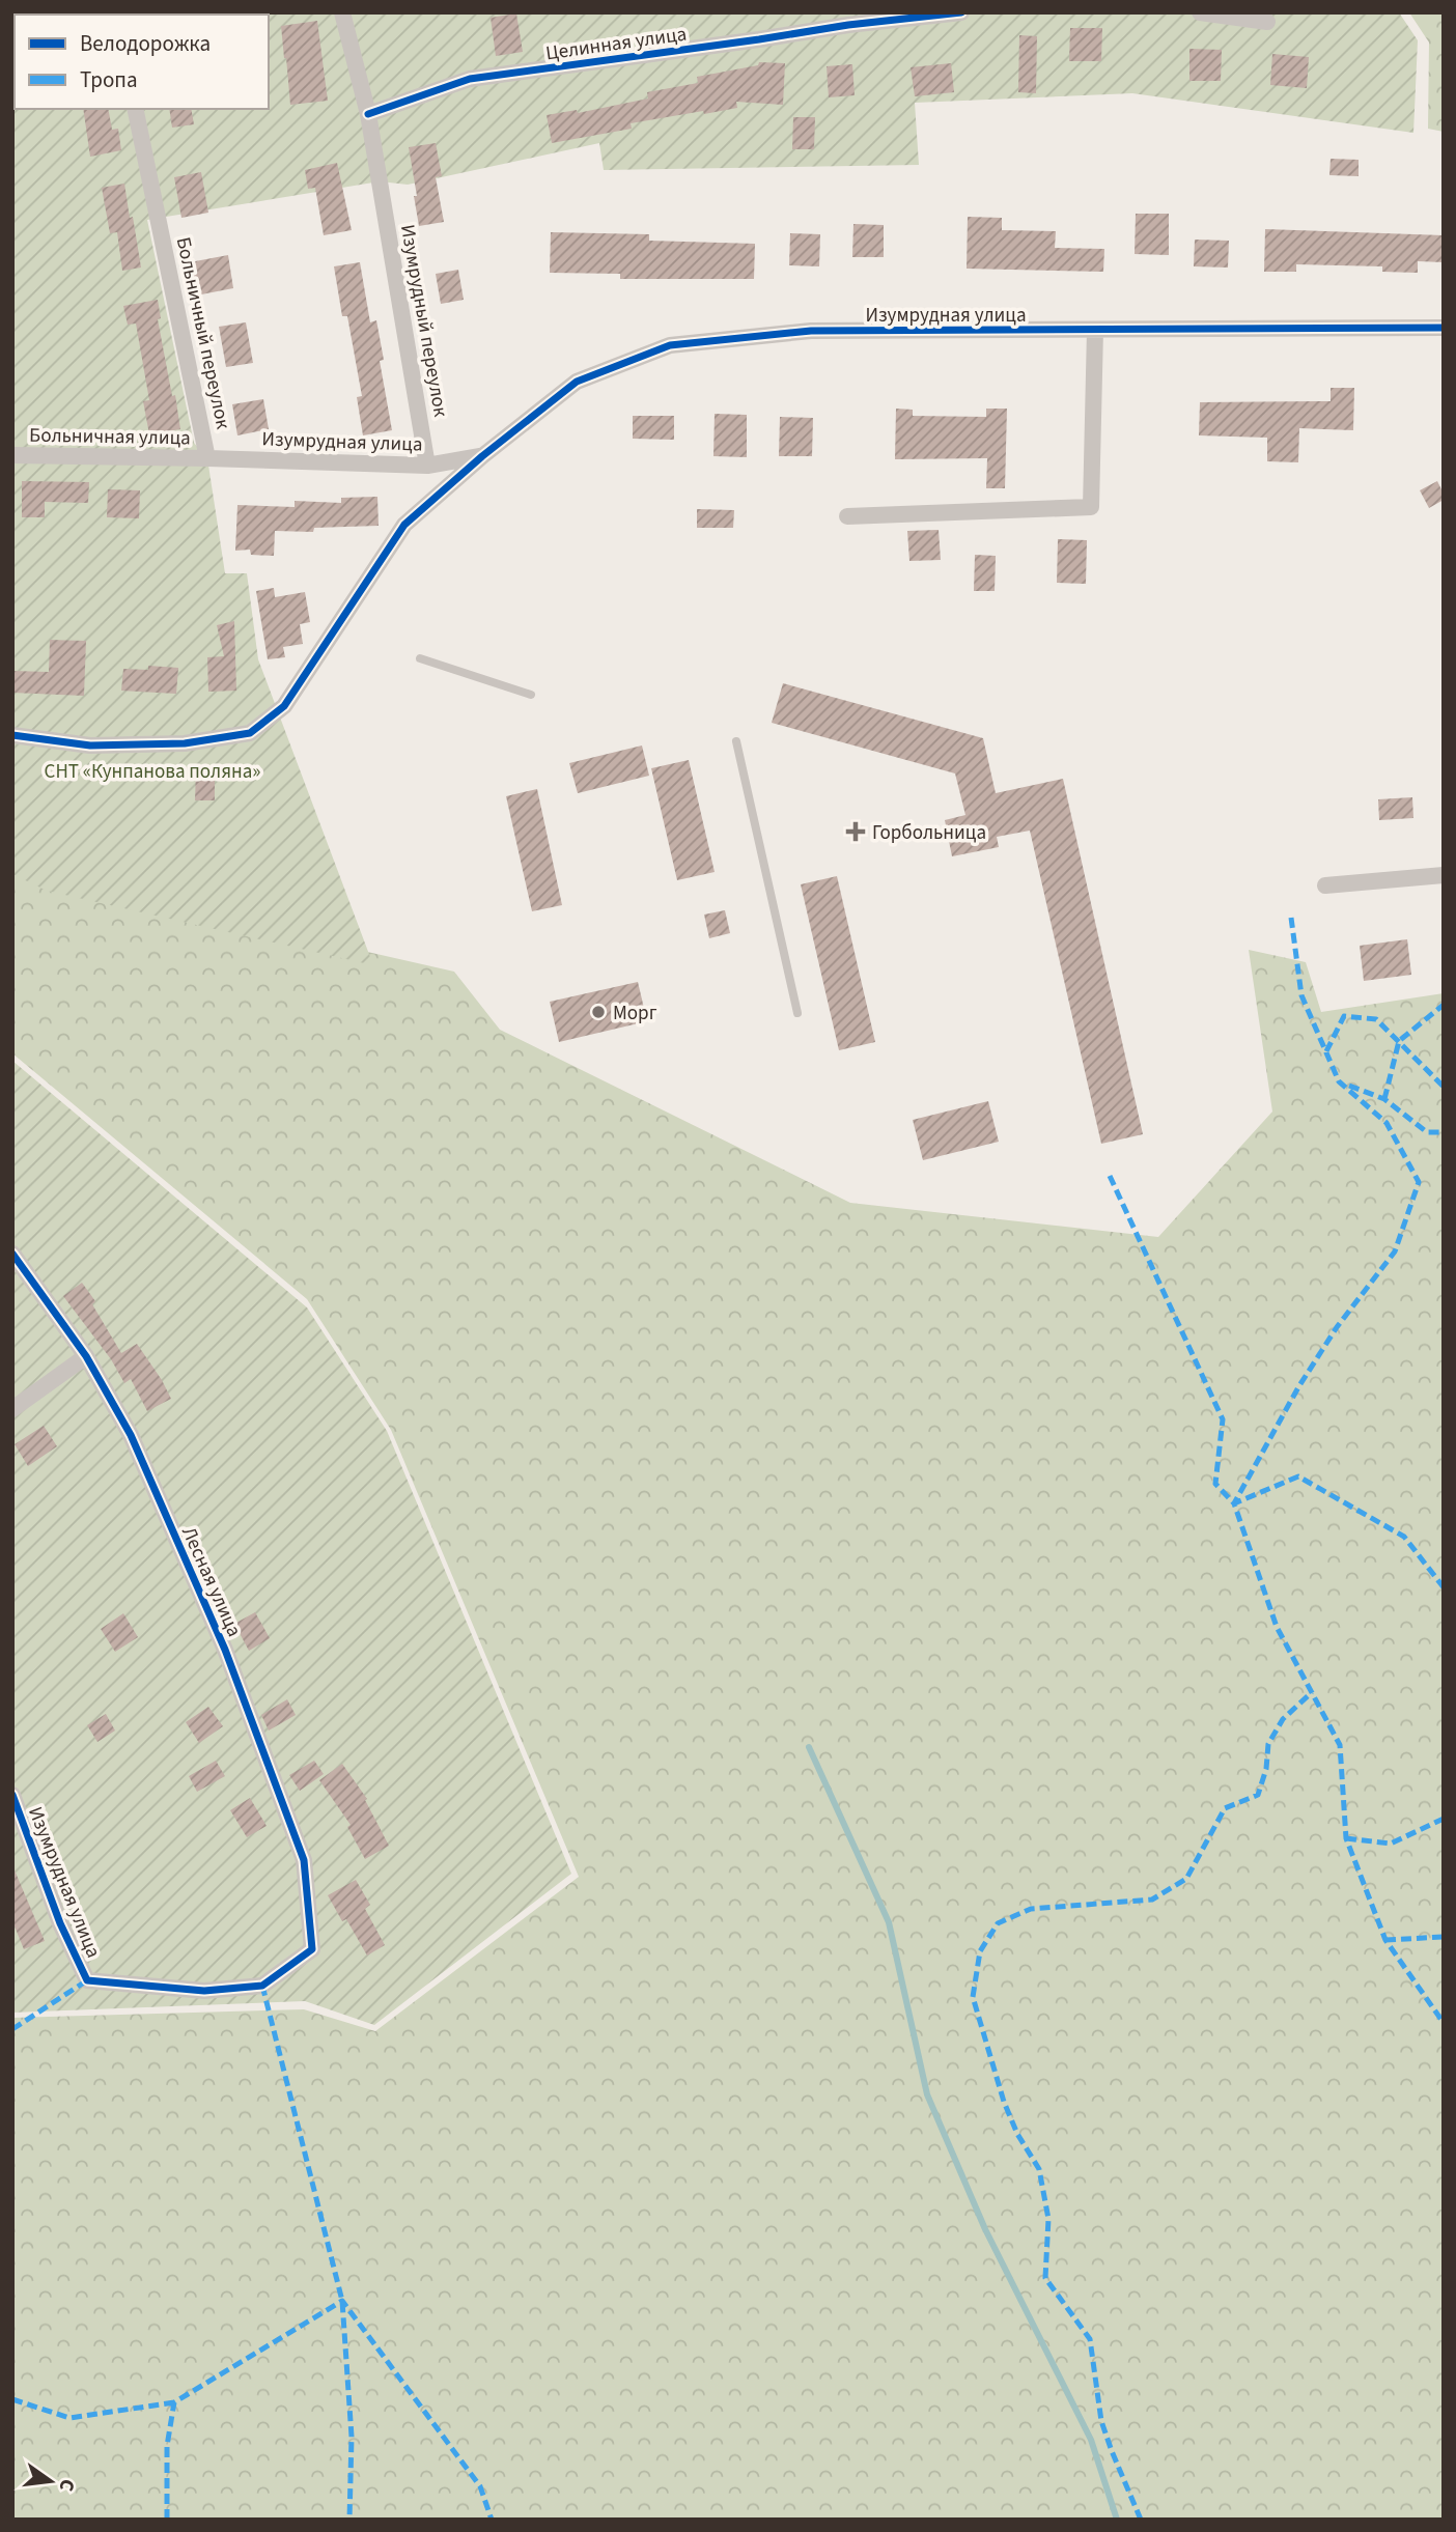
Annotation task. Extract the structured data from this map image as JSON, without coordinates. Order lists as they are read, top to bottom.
{
  "streets": {
    "street": [
      "Целинная улица",
      "Изумрудная улица",
      "Изумрудный переулок",
      "Больничный переулок",
      "Больничная улица",
      "Лесная улица"
    ]
  },
  "crossings": [
    ["Целинная улица", "Изумрудный переулок"],
    ["Изумрудная улица", "Изумрудный переулок"],
    ["Изумрудная улица", "Больничный переулок"],
    ["Изумрудная улица", "Больничная улица"],
    ["Изумрудная улица", "Лесная улица"],
    ["Больничный переулок", "Больничная улица"]
  ],
  "parks": ["СНТ «Кунпанова поляна»"],
  "places": {
    "health": ["Горбольница"],
    "other": ["Морг"]
  },
  "legend": ["Велодорожка", "Тропа"],
  "north": "right"
}
